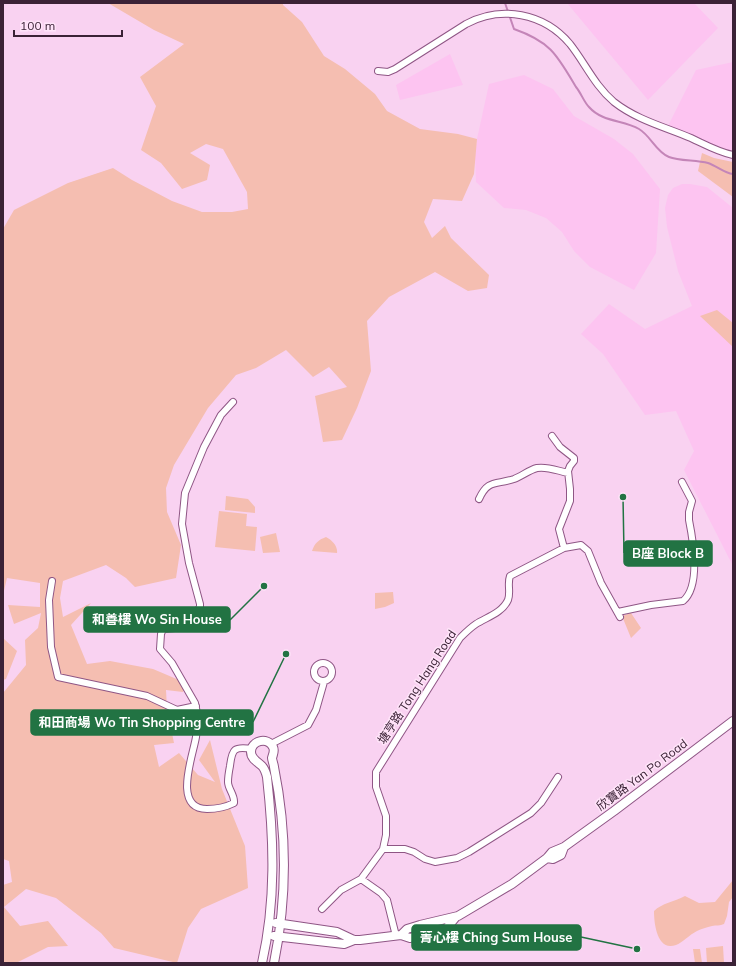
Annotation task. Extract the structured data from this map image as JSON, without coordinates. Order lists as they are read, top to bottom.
{
  "streets": {
    "street": ["塘亨路 Tong Hang Road", "欣寶路 Yan Po Road"]
  },
  "places": [
    "B座 Block B",
    "和善樓 Wo Sin House",
    "和田商場 Wo Tin Shopping Centre",
    "菁心樓 Ching Sum House"
  ],
  "scale_bar": "100 m"
}
